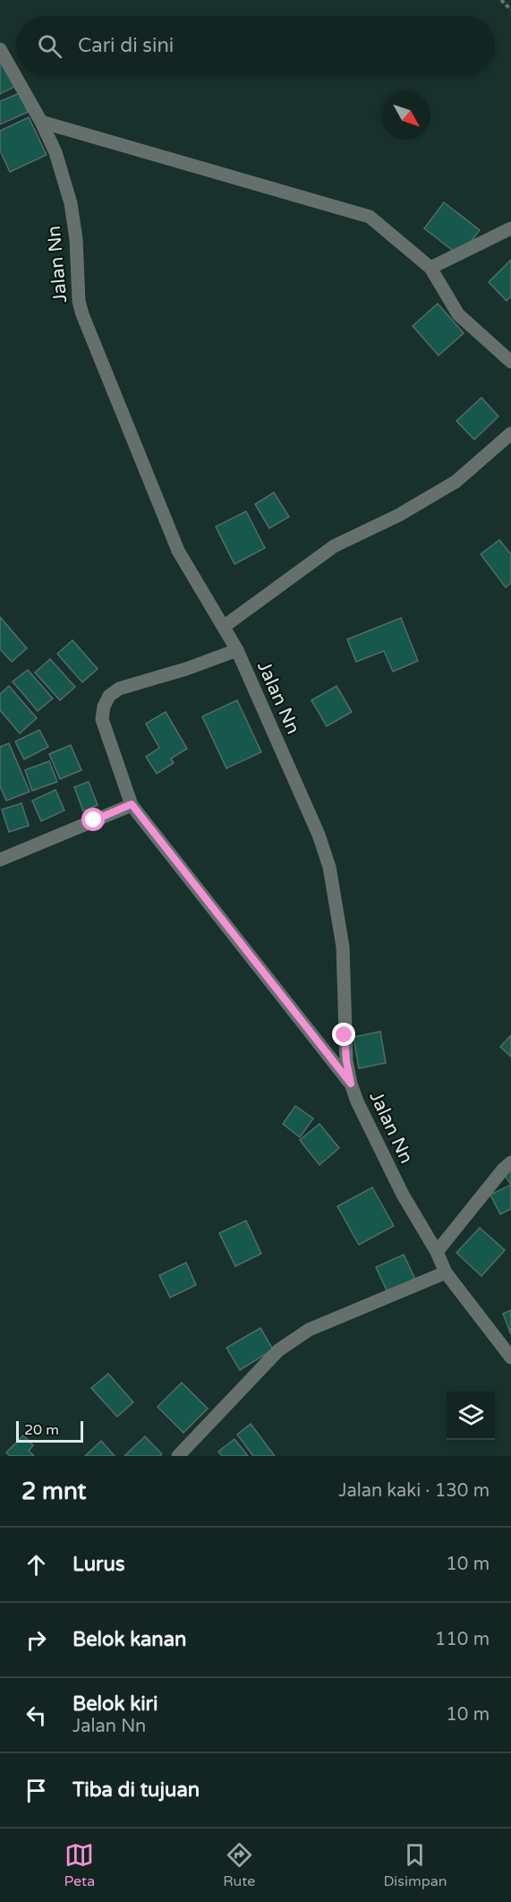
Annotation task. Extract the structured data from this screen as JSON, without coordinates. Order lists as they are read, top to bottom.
{
  "streets": {
    "street": ["Jalan Nn"]
  },
  "scale_bar": "20 m",
  "north": "bottom right",
  "page": {
    "search": "Cari di sini",
    "scale": "20 m",
    "heading": ["2 mnt", "Jalan kaki · 130 m"],
    "list": [
      ["Lurus", "10 m"],
      ["Belok kanan", "110 m"],
      ["Belok kiri", "Jalan Nn", "10 m"],
      "Tiba di tujuan"
    ],
    "nav": ["Peta", "Rute", "Disimpan"]
  }
}
